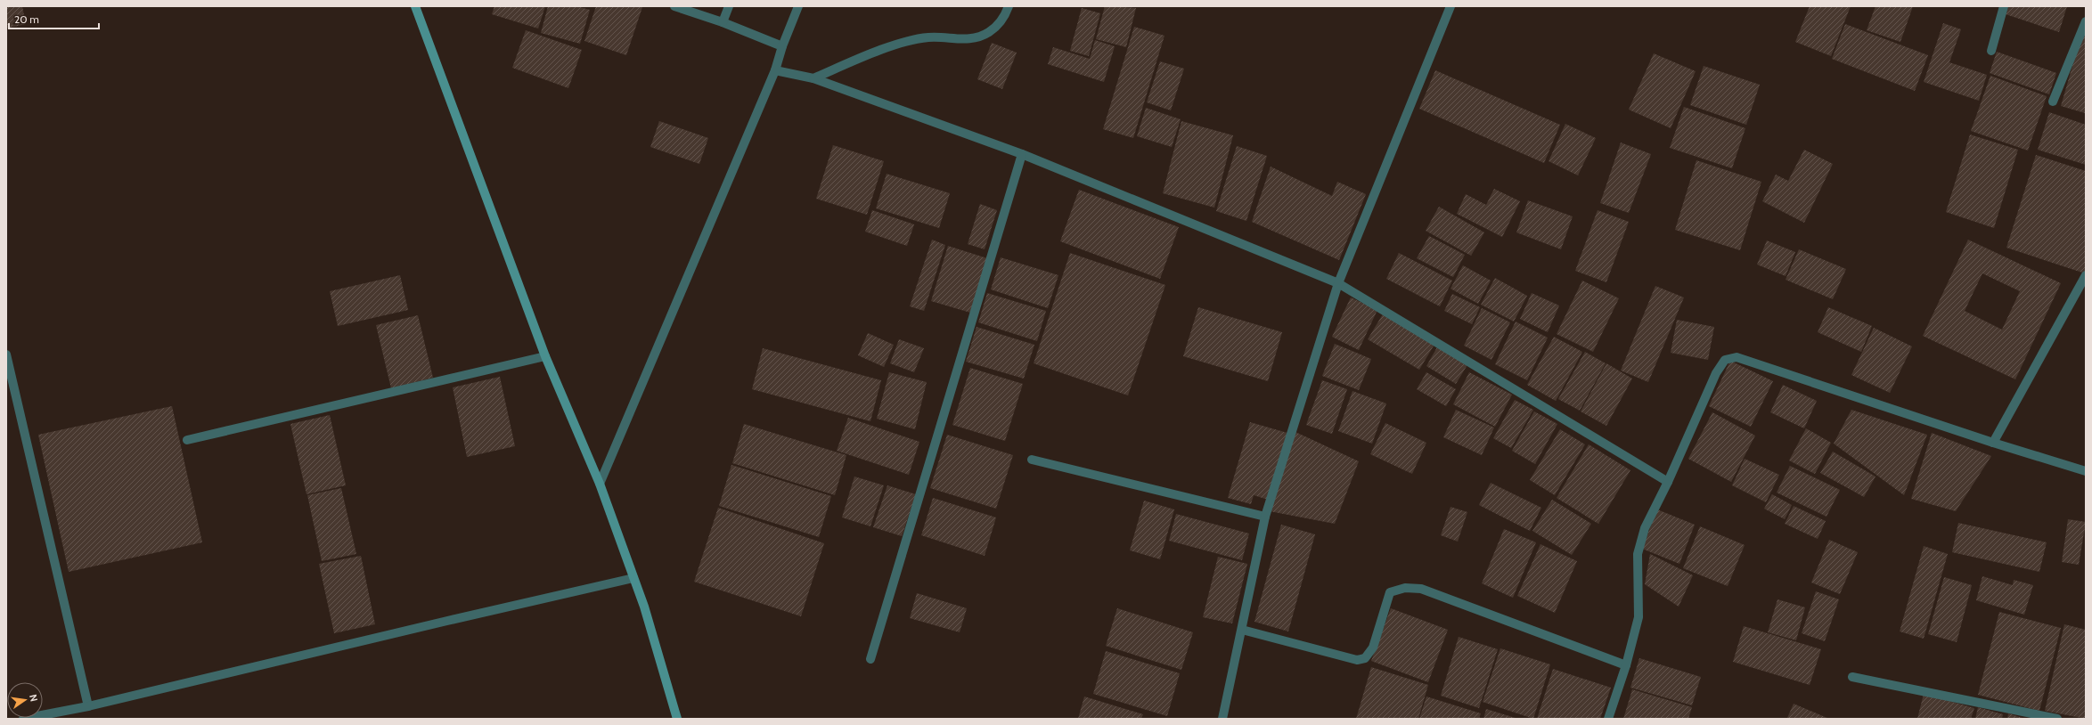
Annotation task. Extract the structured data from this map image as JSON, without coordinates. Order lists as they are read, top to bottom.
{
  "scale_bar": "20 m",
  "north": "right"
}
